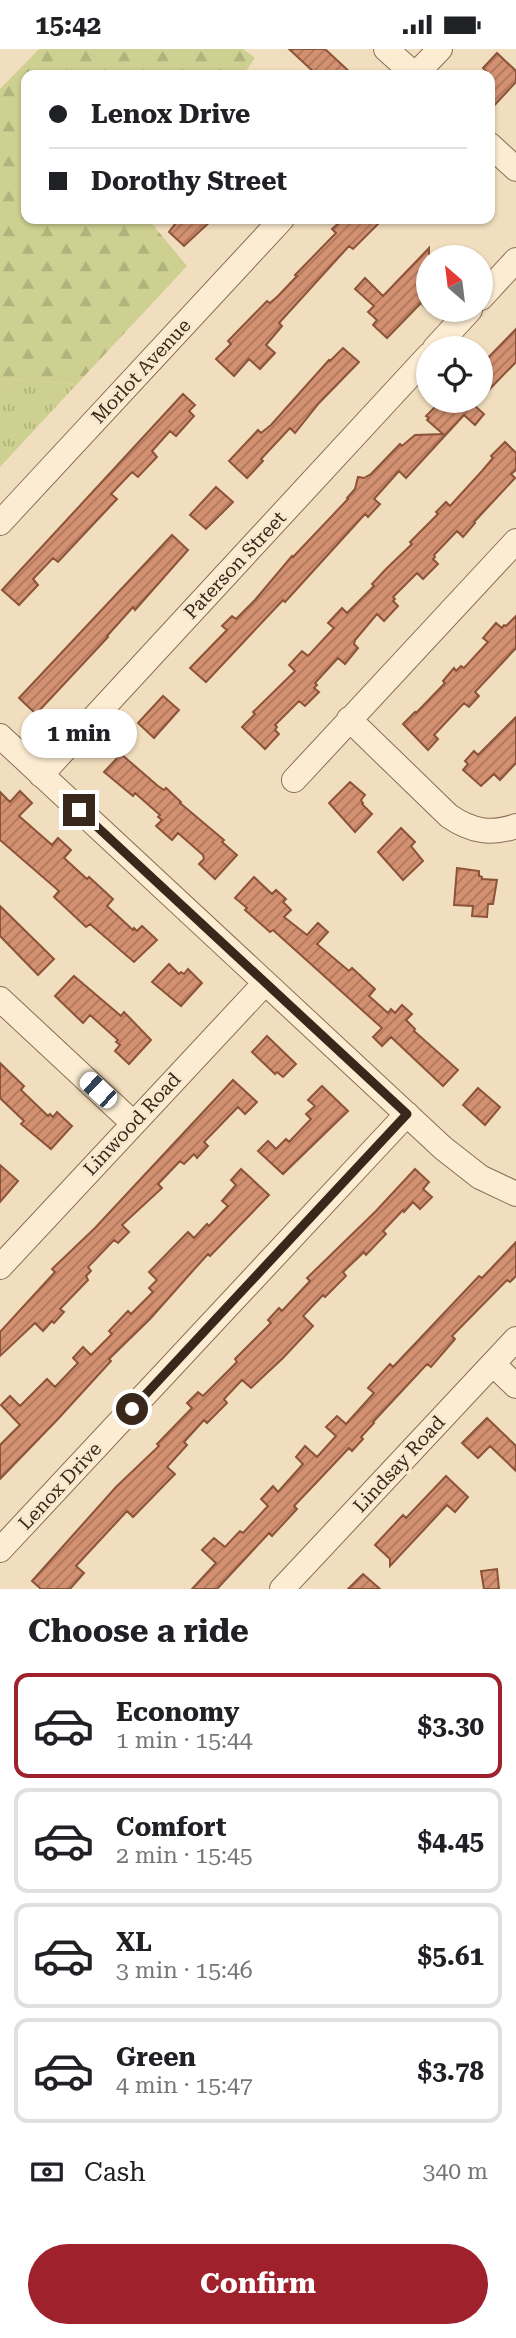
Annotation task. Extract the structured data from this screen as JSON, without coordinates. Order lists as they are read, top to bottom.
{
  "streets": {
    "street": [
      "Morlot Avenue",
      "Paterson Street",
      "Linwood Road",
      "Lindsay Road",
      "Lenox Drive"
    ]
  },
  "north": "top left",
  "page": {
    "status": "15:42",
    "banner": ["Lenox Drive", "Dorothy Street"],
    "bubble": "1 min",
    "heading": "Choose a ride",
    "list": [
      {
        "name": "Economy",
        "note": "1 min · 15:44",
        "value": "$3.30"
      },
      {
        "name": "Comfort",
        "note": "2 min · 15:45",
        "value": "$4.45"
      },
      {
        "name": "XL",
        "note": "3 min · 15:46",
        "value": "$5.61"
      },
      {
        "name": "Green",
        "note": "4 min · 15:47",
        "value": "$3.78"
      }
    ],
    "pay": ["Cash", "340 m"],
    "buttons": "Confirm"
  }
}
